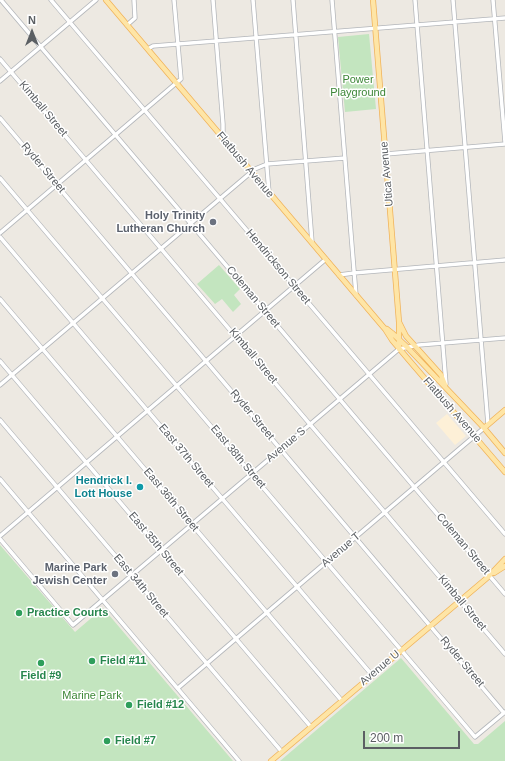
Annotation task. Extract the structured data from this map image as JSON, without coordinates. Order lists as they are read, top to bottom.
{
  "streets": {
    "main road": [
      "Flatbush Avenue",
      "Utica Avenue",
      "Avenue T",
      "Avenue U"
    ],
    "street": [
      "Kimball Street",
      "Ryder Street",
      "Hendrickson Street",
      "Coleman Street",
      "Avenue S",
      "East 37th Street",
      "East 38th Street",
      "East 36th Street",
      "East 35th Street",
      "East 34th Street"
    ]
  },
  "crossings": [
    ["Kimball Street", "Avenue S"],
    ["Kimball Street", "Avenue T"],
    ["Kimball Street", "Avenue U"],
    ["Flatbush Avenue", "Utica Avenue"],
    ["Flatbush Avenue", "Avenue S"],
    ["Flatbush Avenue", "Avenue T"],
    ["Ryder Street", "Avenue S"],
    ["Ryder Street", "East 38th Street"],
    ["Ryder Street", "Avenue T"],
    ["Ryder Street", "Avenue U"],
    ["Utica Avenue", "Avenue S"],
    ["Hendrickson Street", "Avenue S"],
    ["Hendrickson Street", "Avenue T"],
    ["Coleman Street", "Avenue S"],
    ["Coleman Street", "Avenue T"],
    ["Coleman Street", "Avenue U"],
    ["Avenue S", "East 37th Street"],
    ["Avenue S", "East 38th Street"],
    ["Avenue S", "East 36th Street"],
    ["Avenue S", "East 35th Street"],
    ["Avenue S", "East 34th Street"],
    ["East 37th Street", "Avenue T"],
    ["East 37th Street", "Avenue U"],
    ["East 38th Street", "Avenue T"],
    ["East 38th Street", "Avenue U"],
    ["East 36th Street", "Avenue T"],
    ["East 36th Street", "Avenue U"],
    ["East 35th Street", "Avenue T"],
    ["East 35th Street", "Avenue U"],
    ["Avenue T", "East 34th Street"],
    ["East 34th Street", "Avenue U"]
  ],
  "parks": ["Power Playground", "Marine Park"],
  "places": [
    "Holy Trinity Lutheran Church",
    "Hendrick I. Lott House",
    "Marine Park Jewish Center",
    "Practice Courts",
    "Field #11",
    "Field #9",
    "Field #12",
    "Field #7"
  ],
  "scale_bar": "200 m",
  "north": "top"
}
